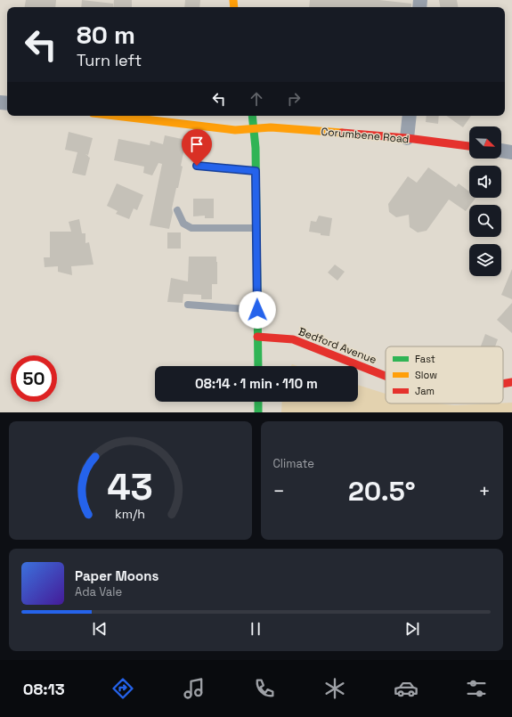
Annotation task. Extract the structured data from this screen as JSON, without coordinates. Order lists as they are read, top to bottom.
{
  "streets": {
    "street": ["Corumbene Road", "Bedford Avenue"]
  },
  "legend": ["Fast", "Slow", "Jam"],
  "north": "bottom right",
  "page": {
    "turn": ["80 m", "Turn left"],
    "limit": "50",
    "trip": "08:14 · 1 min · 110 m",
    "tile": "Climate",
    "heat": ["−", "20.5°", "+"],
    "song": ["Paper Moons", "Ada Vale"],
    "tabs": "08:13",
    "gauge": ["43", "km/h"]
  }
}
